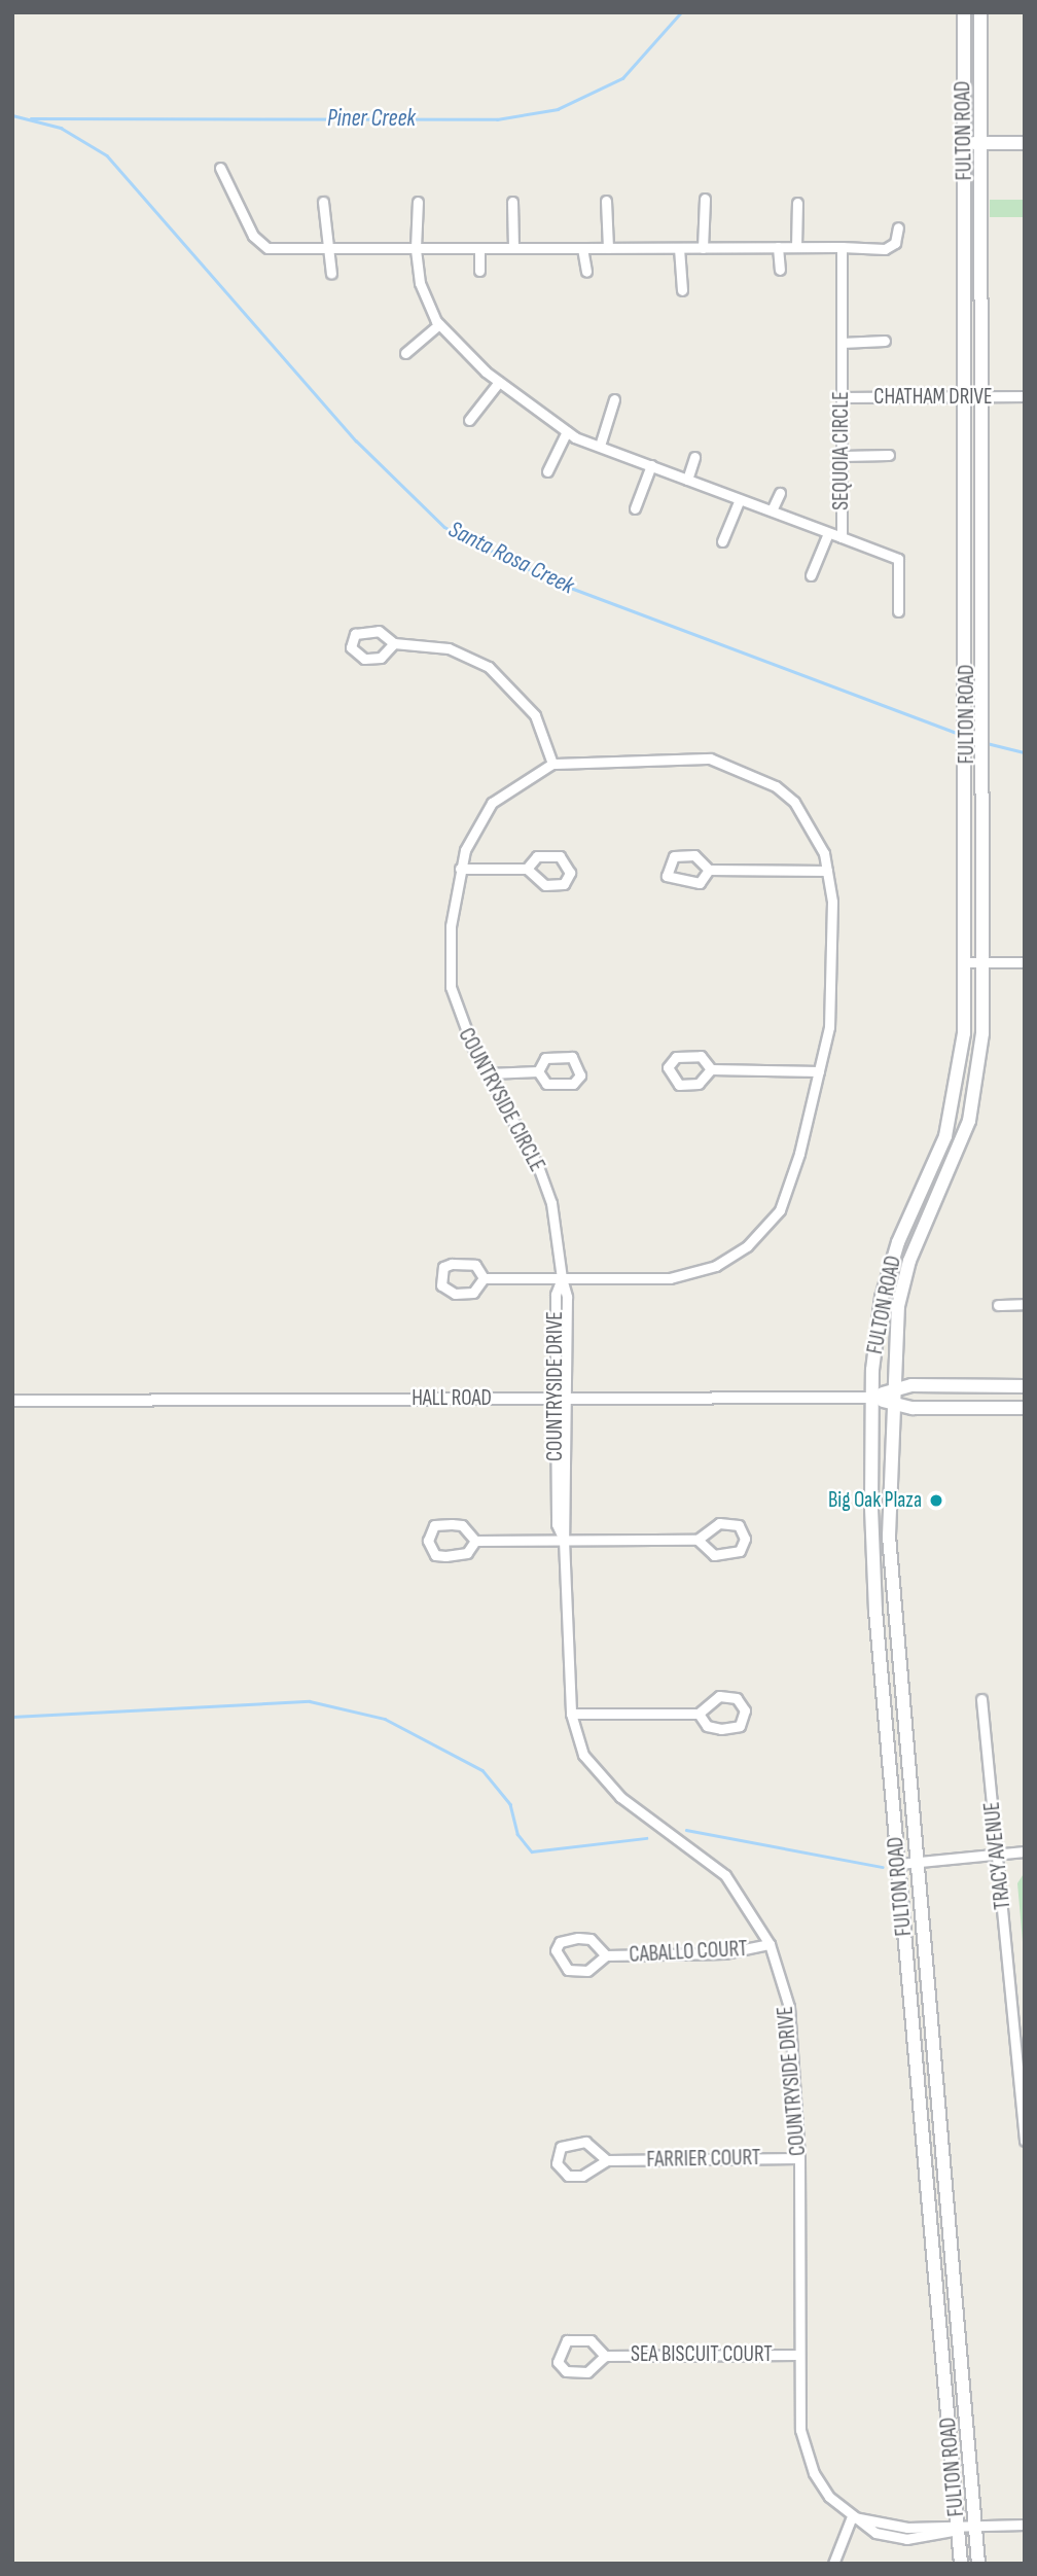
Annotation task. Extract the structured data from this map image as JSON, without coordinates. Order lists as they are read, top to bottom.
{
  "streets": {
    "main road": ["FULTON ROAD"],
    "street": [
      "CHATHAM DRIVE",
      "SEQUOIA CIRCLE",
      "COUNTRYSIDE CIRCLE",
      "COUNTRYSIDE DRIVE",
      "HALL ROAD",
      "TRACY AVENUE",
      "CABALLO COURT",
      "FARRIER COURT",
      "SEA BISCUIT COURT"
    ]
  },
  "crossings": [
    ["FULTON ROAD", "CHATHAM DRIVE"],
    ["FULTON ROAD", "COUNTRYSIDE DRIVE"],
    ["FULTON ROAD", "HALL ROAD"],
    ["CHATHAM DRIVE", "SEQUOIA CIRCLE"],
    ["COUNTRYSIDE CIRCLE", "COUNTRYSIDE DRIVE"],
    ["COUNTRYSIDE DRIVE", "HALL ROAD"],
    ["COUNTRYSIDE DRIVE", "CABALLO COURT"],
    ["COUNTRYSIDE DRIVE", "FARRIER COURT"],
    ["COUNTRYSIDE DRIVE", "SEA BISCUIT COURT"]
  ],
  "water": ["Piner Creek", "Santa Rosa Creek"],
  "places": ["Big Oak Plaza"]
}
